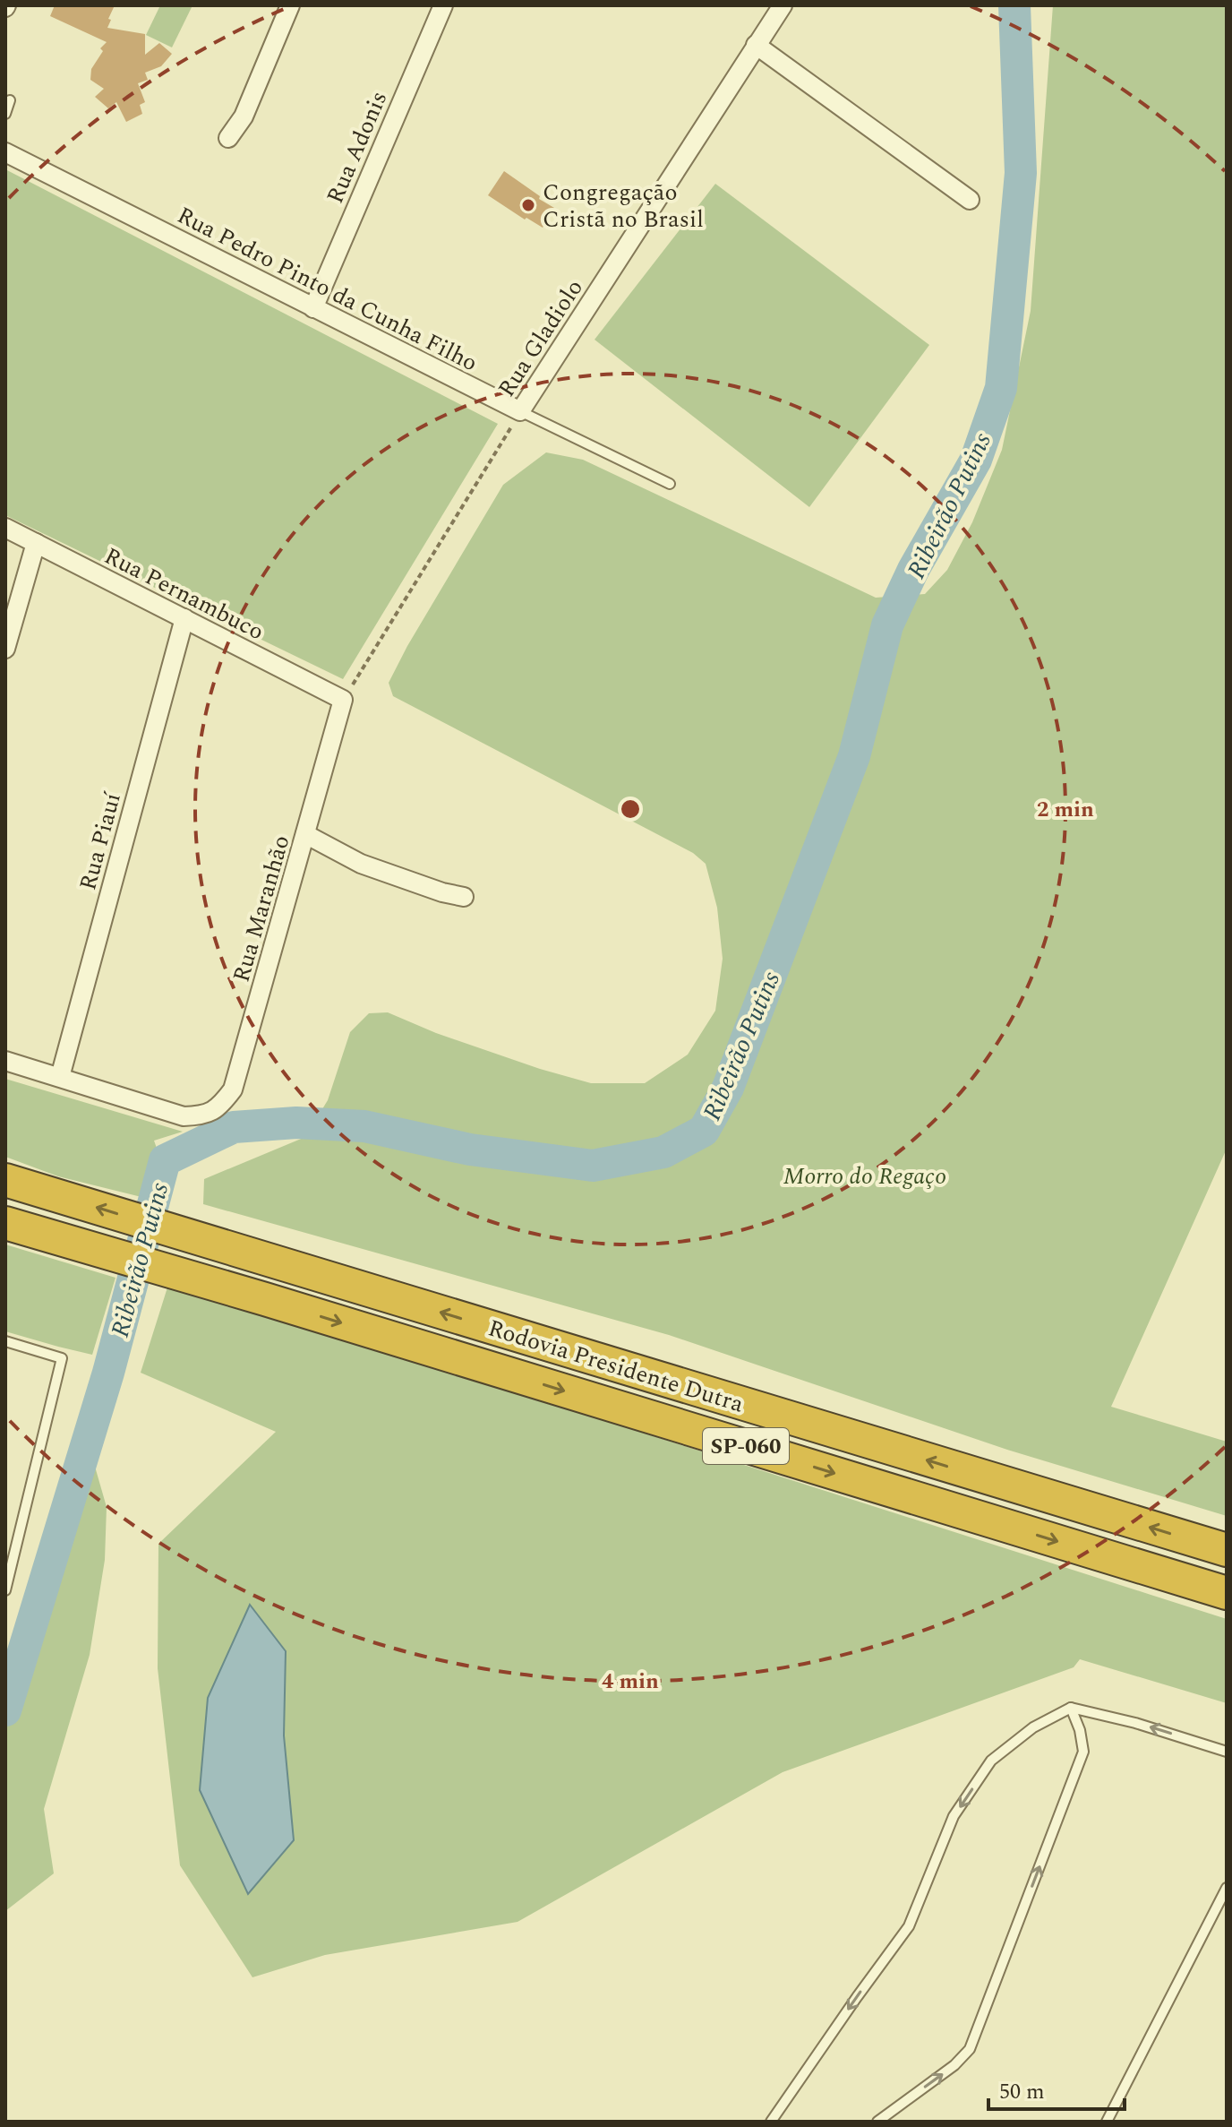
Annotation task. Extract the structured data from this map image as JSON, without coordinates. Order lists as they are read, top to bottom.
{
  "streets": {
    "highway": ["Rodovia Presidente Dutra", "SP-060"],
    "street": [
      "Rua Adonis",
      "Rua Pedro Pinto da Cunha Filho",
      "Rua Gladiolo",
      "Rua Pernambuco",
      "Rua Piauí",
      "Rua Maranhão"
    ]
  },
  "crossings": [
    ["Rua Adonis", "Rua Pedro Pinto da Cunha Filho"],
    ["Rua Pedro Pinto da Cunha Filho", "Rua Gladiolo"],
    ["Rua Gladiolo", "Rua Pernambuco"],
    ["Rua Gladiolo", "Rua Maranhão"],
    ["Rua Pernambuco", "Rua Piauí"],
    ["Rua Pernambuco", "Rua Maranhão"],
    ["Rua Piauí", "Rua Maranhão"]
  ],
  "water": ["Ribeirão Putins"],
  "parks": ["Morro do Regaço"],
  "places": ["Congregação Cristã no Brasil"],
  "scale_bar": "50 m",
  "rings": ["2 min", "4 min"]
}
